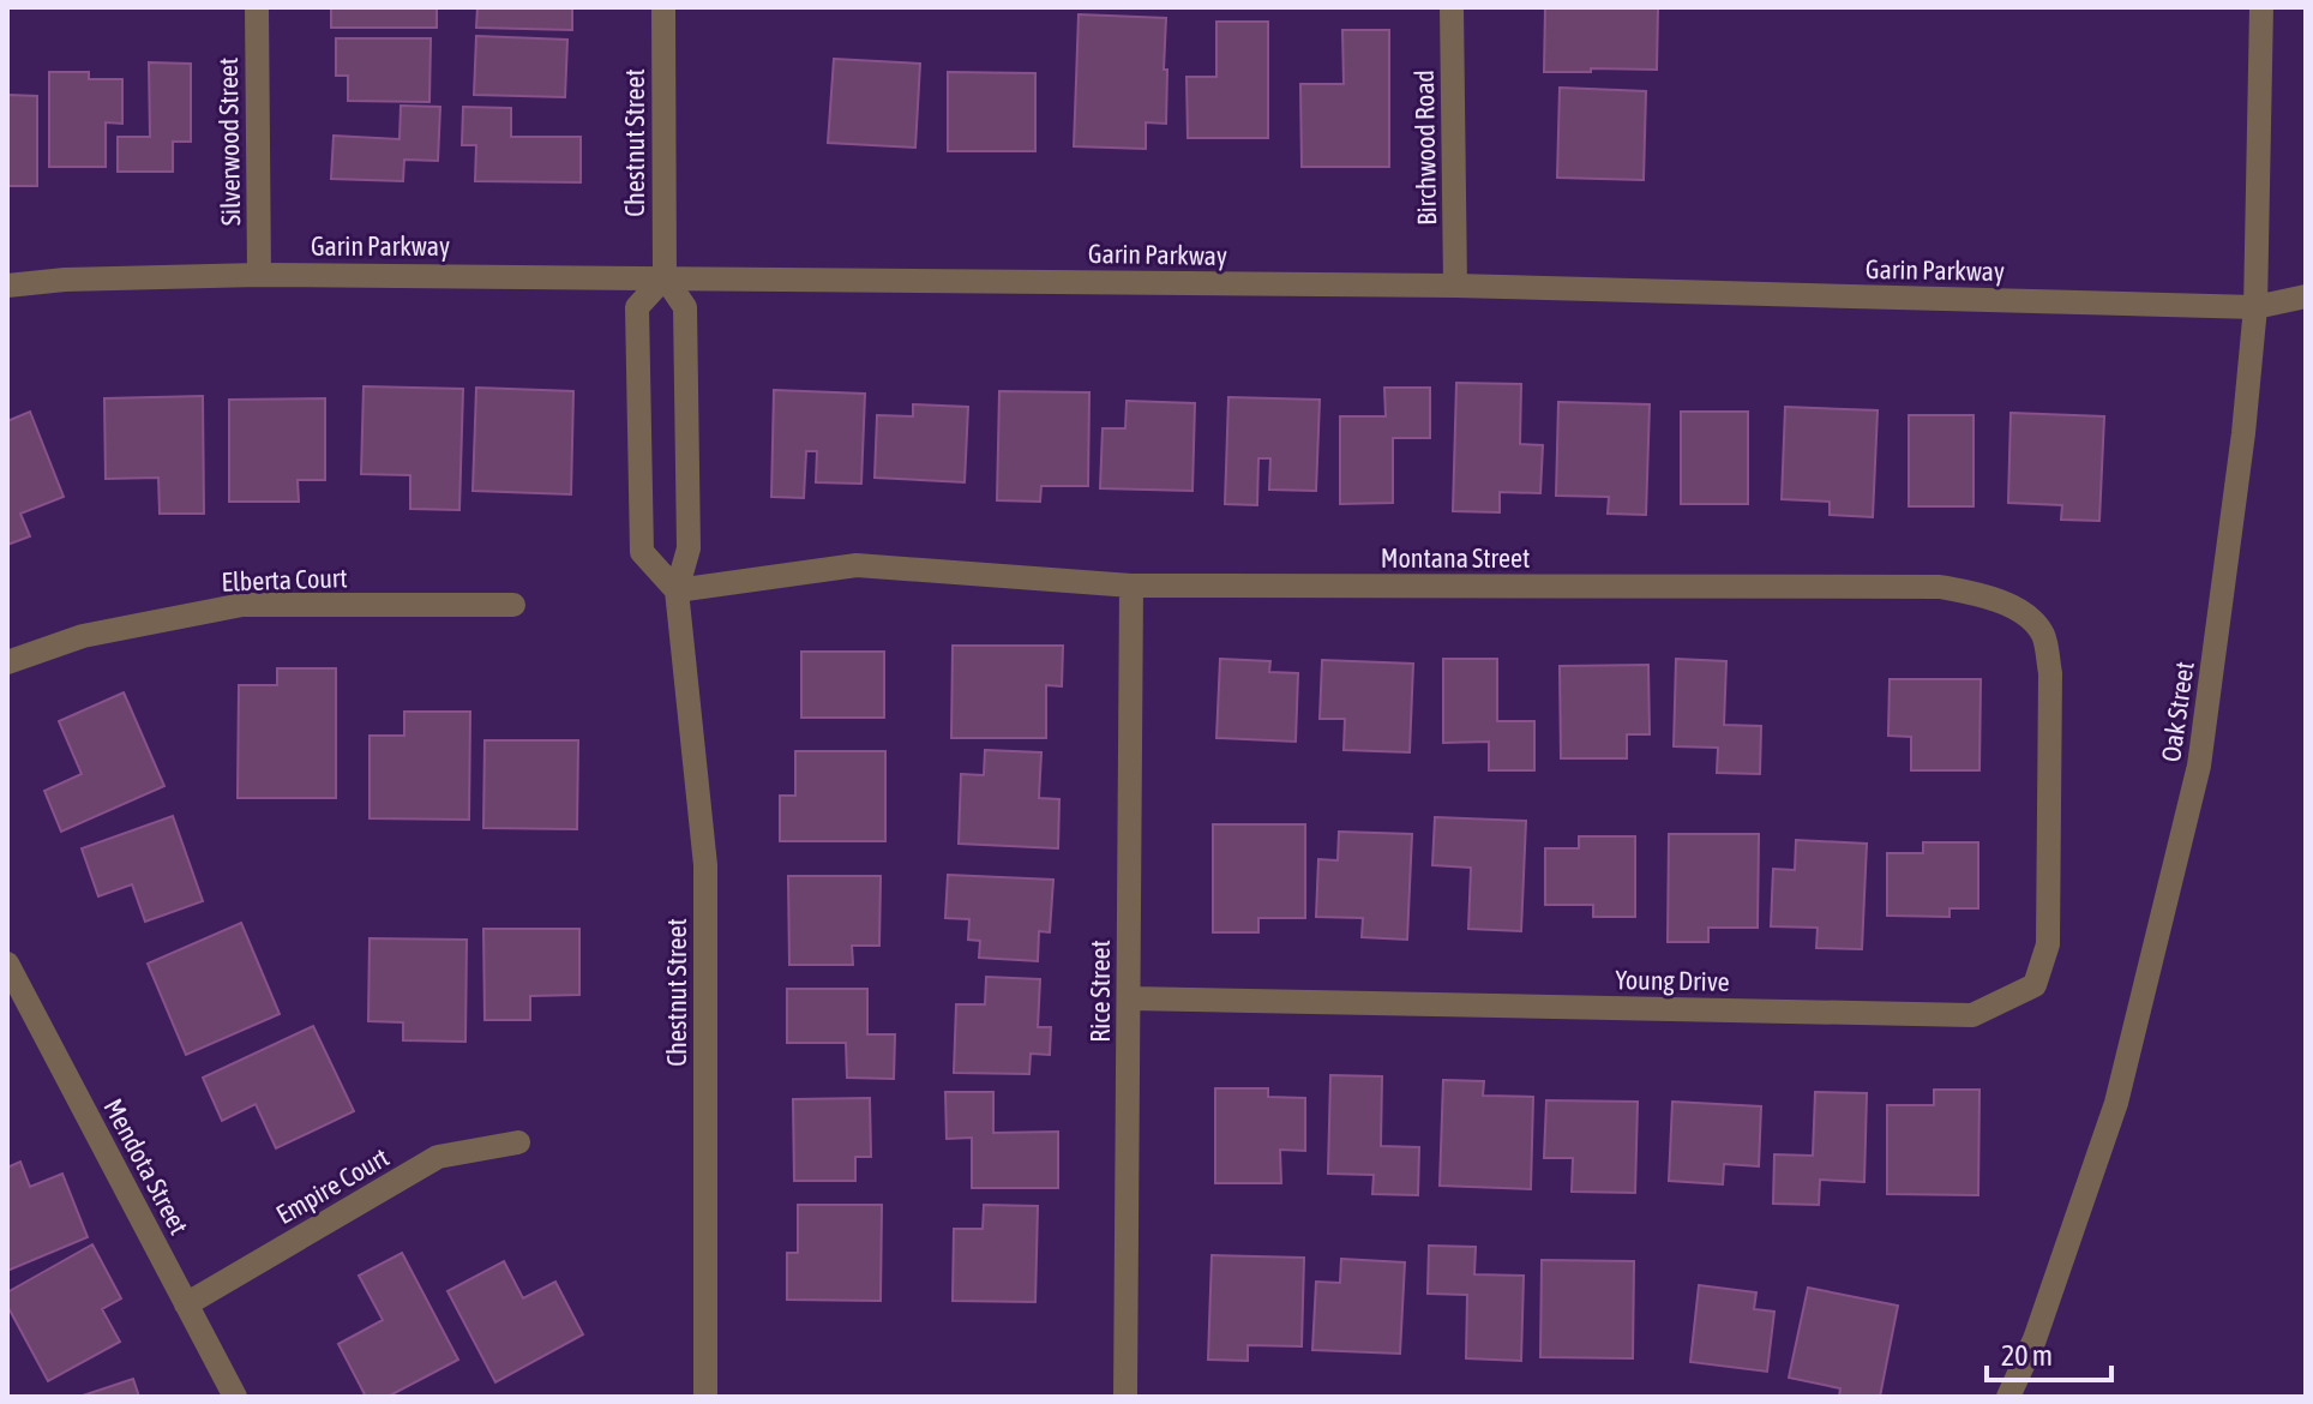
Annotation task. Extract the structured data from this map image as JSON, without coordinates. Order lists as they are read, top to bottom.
{
  "streets": {
    "street": [
      "Silverwood Street",
      "Chestnut Street",
      "Birchwood Road",
      "Garin Parkway",
      "Montana Street",
      "Elberta Court",
      "Oak Street",
      "Young Drive",
      "Rice Street",
      "Mendota Street",
      "Empire Court"
    ]
  },
  "crossings": [
    ["Silverwood Street", "Garin Parkway"],
    ["Chestnut Street", "Garin Parkway"],
    ["Chestnut Street", "Montana Street"],
    ["Birchwood Road", "Garin Parkway"],
    ["Garin Parkway", "Oak Street"],
    ["Montana Street", "Young Drive"],
    ["Montana Street", "Rice Street"],
    ["Young Drive", "Rice Street"],
    ["Mendota Street", "Empire Court"]
  ],
  "scale_bar": "20 m"
}
